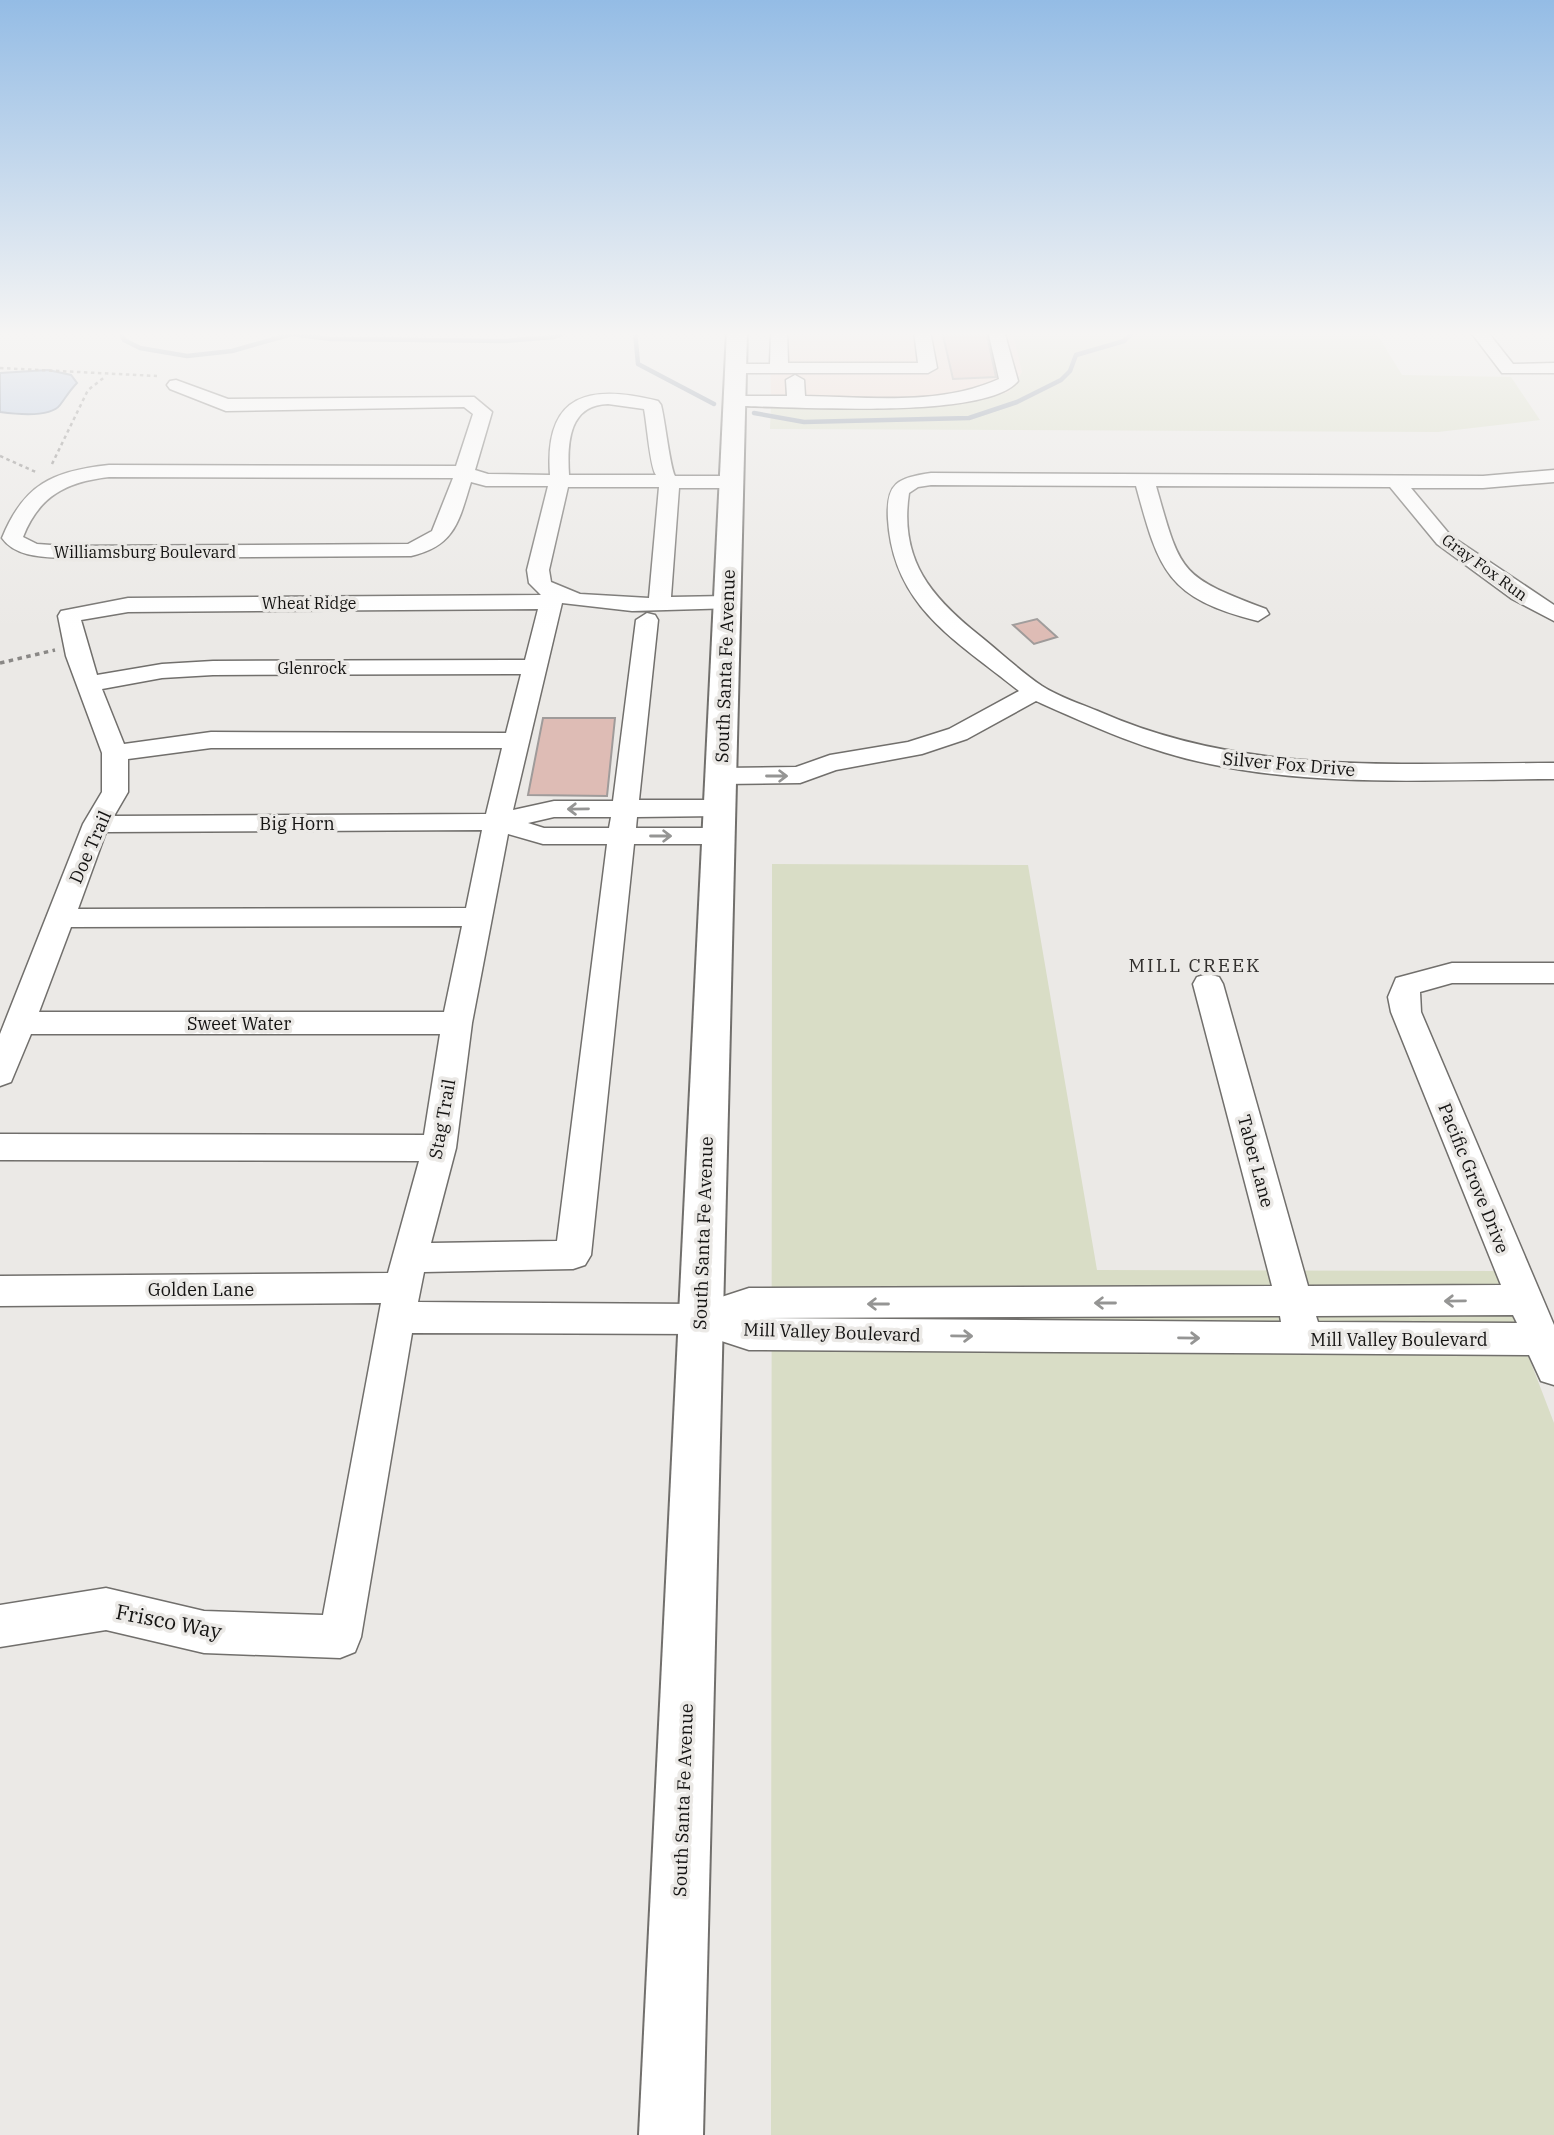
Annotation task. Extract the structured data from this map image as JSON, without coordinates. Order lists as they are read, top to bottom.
{
  "streets": {
    "main road": ["South Santa Fe Avenue"],
    "street": [
      "Williamsburg Boulevard",
      "Gray Fox Run",
      "Wheat Ridge",
      "Glenrock",
      "Silver Fox Drive",
      "Big Horn",
      "Doe Trail",
      "Sweet Water",
      "Stag Trail",
      "Taber Lane",
      "Pacific Grove Drive",
      "Golden Lane",
      "Mill Valley Boulevard",
      "Frisco Way"
    ]
  },
  "crossings": [
    ["Williamsburg Boulevard", "South Santa Fe Avenue"],
    ["Wheat Ridge", "Doe Trail"],
    ["Wheat Ridge", "Stag Trail"],
    ["South Santa Fe Avenue", "Big Horn"],
    ["South Santa Fe Avenue", "Golden Lane"],
    ["South Santa Fe Avenue", "Mill Valley Boulevard"],
    ["Glenrock", "Doe Trail"],
    ["Glenrock", "Stag Trail"],
    ["Big Horn", "Doe Trail"],
    ["Big Horn", "Stag Trail"],
    ["Doe Trail", "Sweet Water"],
    ["Sweet Water", "Stag Trail"],
    ["Stag Trail", "Golden Lane"],
    ["Stag Trail", "Frisco Way"],
    ["Taber Lane", "Mill Valley Boulevard"],
    ["Pacific Grove Drive", "Mill Valley Boulevard"],
    ["Golden Lane", "Mill Valley Boulevard"]
  ],
  "districts": ["MILL CREEK"]
}
